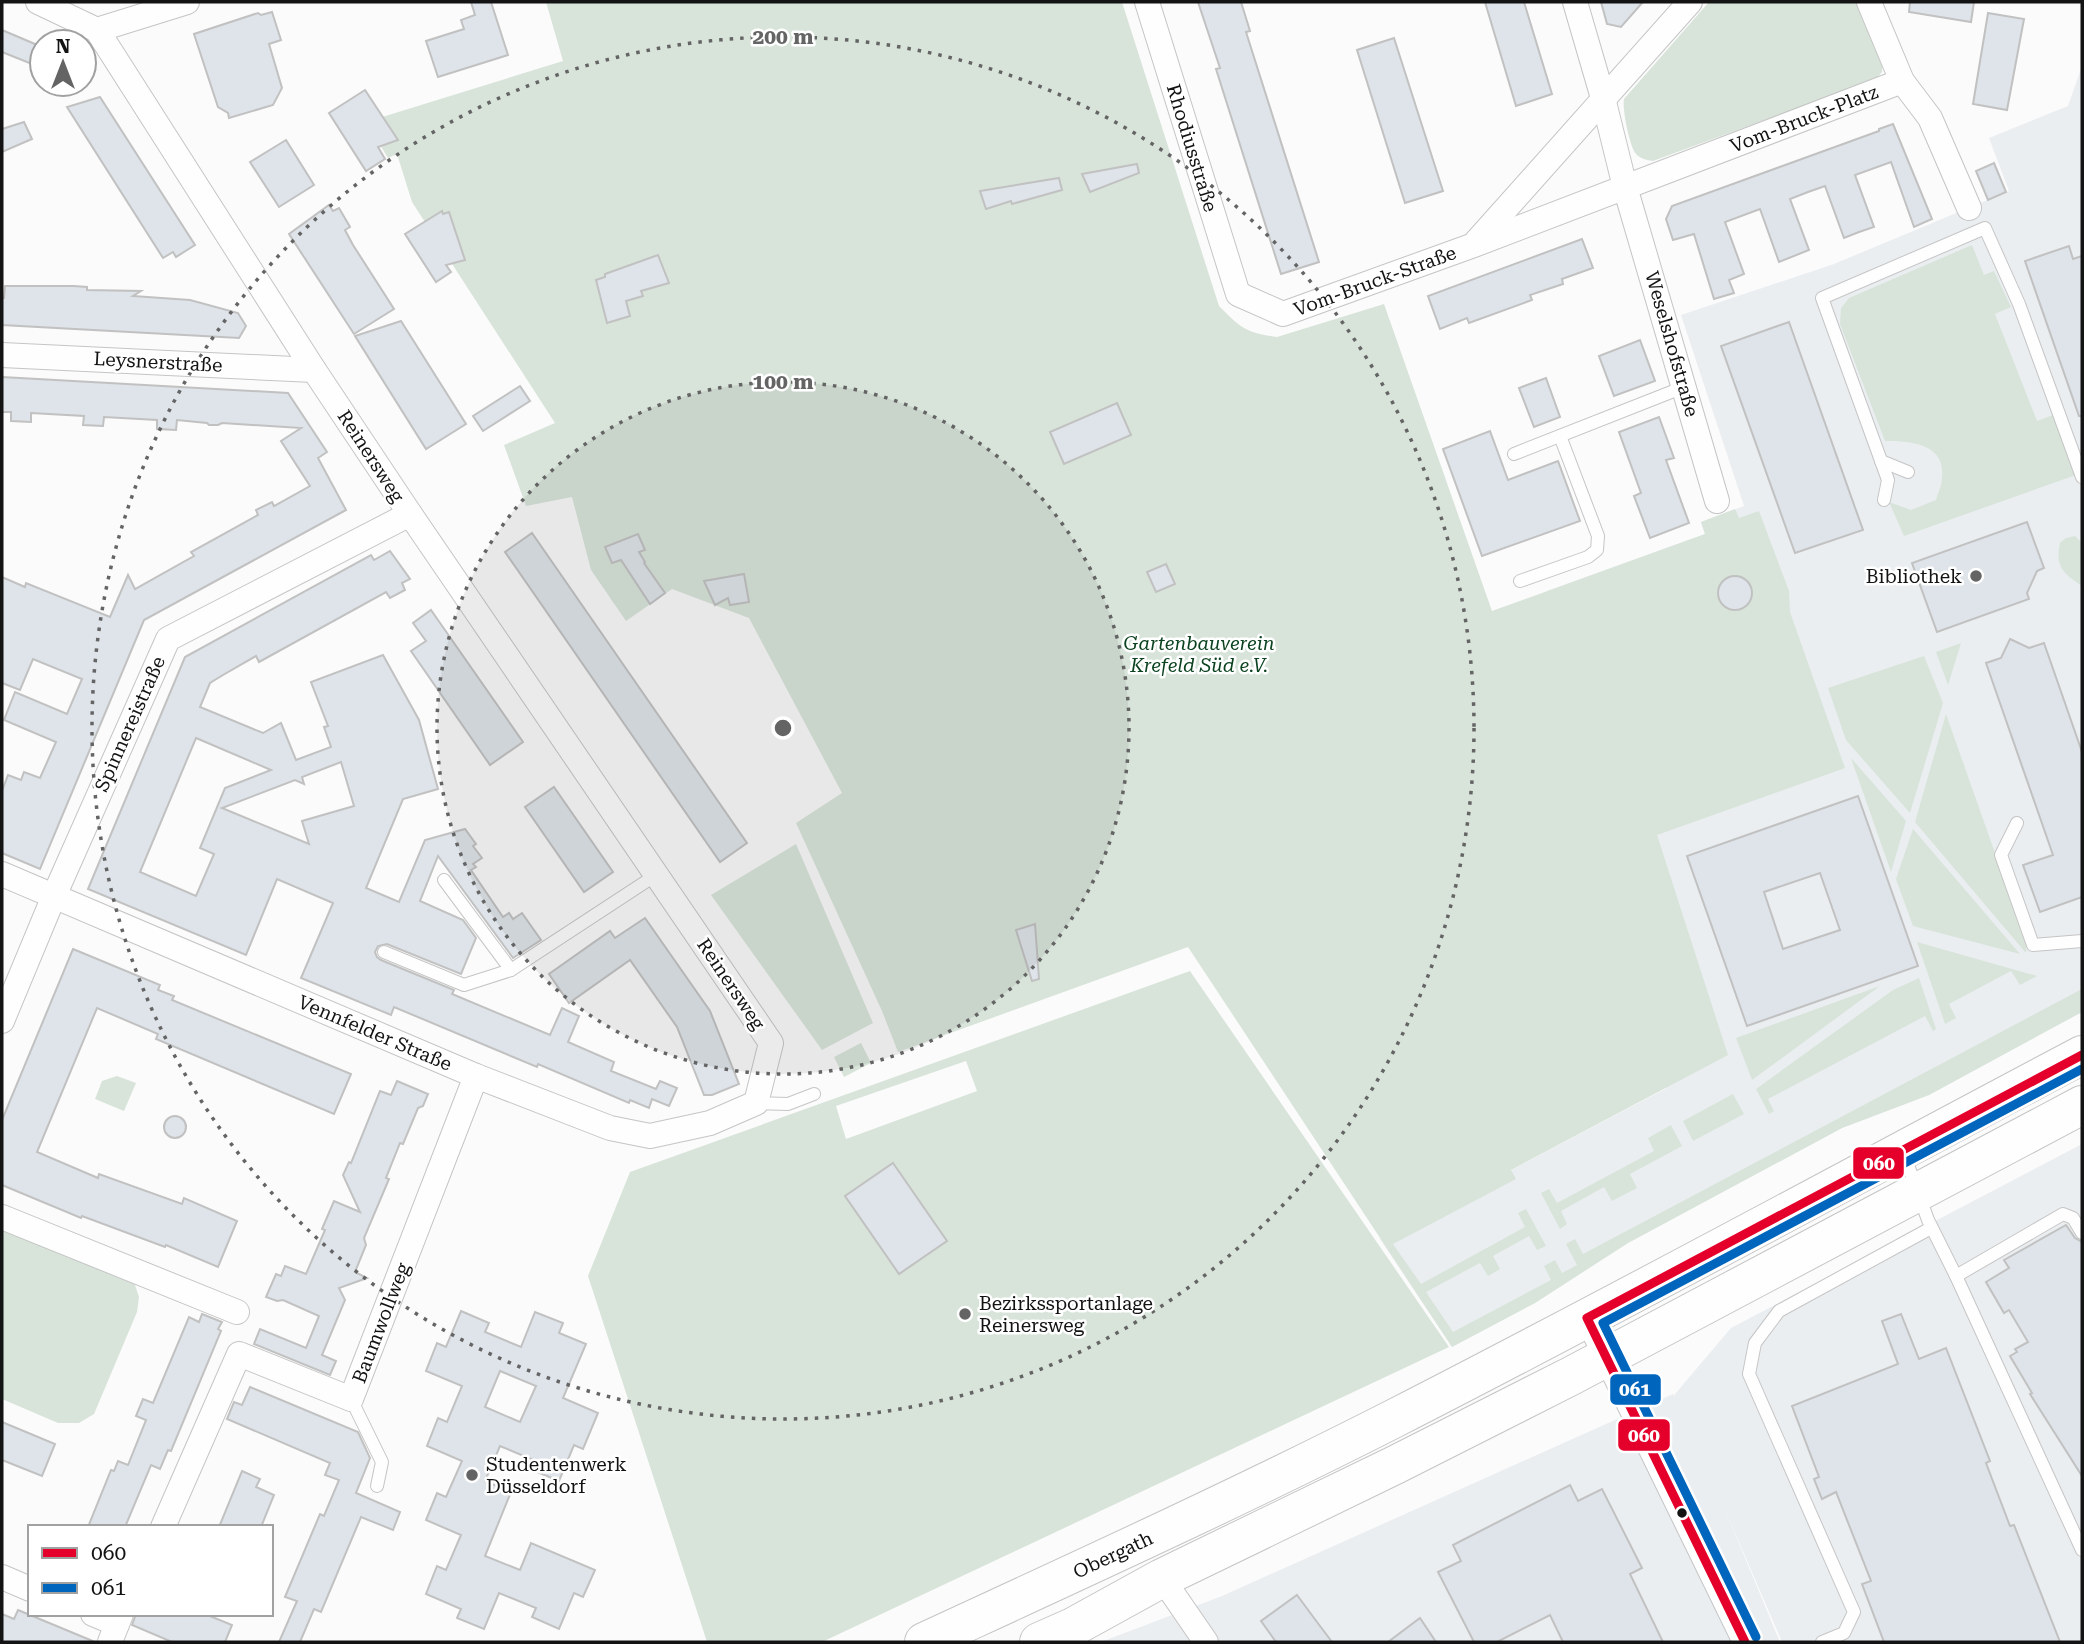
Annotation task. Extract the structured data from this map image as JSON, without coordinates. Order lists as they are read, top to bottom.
{
  "streets": {
    "main road": ["Obergath"],
    "street": [
      "Vom-Bruck-Platz",
      "Rhodiusstraße",
      "Vom-Bruck-Straße",
      "Weselshofstraße",
      "Leysnerstraße",
      "Reinersweg",
      "Spinnereistraße",
      "Vennfelder Straße",
      "Baumwollweg"
    ]
  },
  "crossings": [
    ["Vom-Bruck-Platz", "Vom-Bruck-Straße"],
    ["Vom-Bruck-Platz", "Weselshofstraße"],
    ["Rhodiusstraße", "Vom-Bruck-Straße"],
    ["Leysnerstraße", "Reinersweg"],
    ["Reinersweg", "Spinnereistraße"],
    ["Reinersweg", "Vennfelder Straße"],
    ["Spinnereistraße", "Vennfelder Straße"],
    ["Vennfelder Straße", "Baumwollweg"]
  ],
  "parks": ["Gartenbauverein Krefeld Süd e.V."],
  "places": ["Bibliothek", "Bezirkssportanlage Reinersweg", "Studentenwerk Düsseldorf"],
  "lines": ["transit line 060", "transit line 061"],
  "legend": ["060", "061"],
  "north": "top",
  "rings": ["200 m", "100 m"]
}
